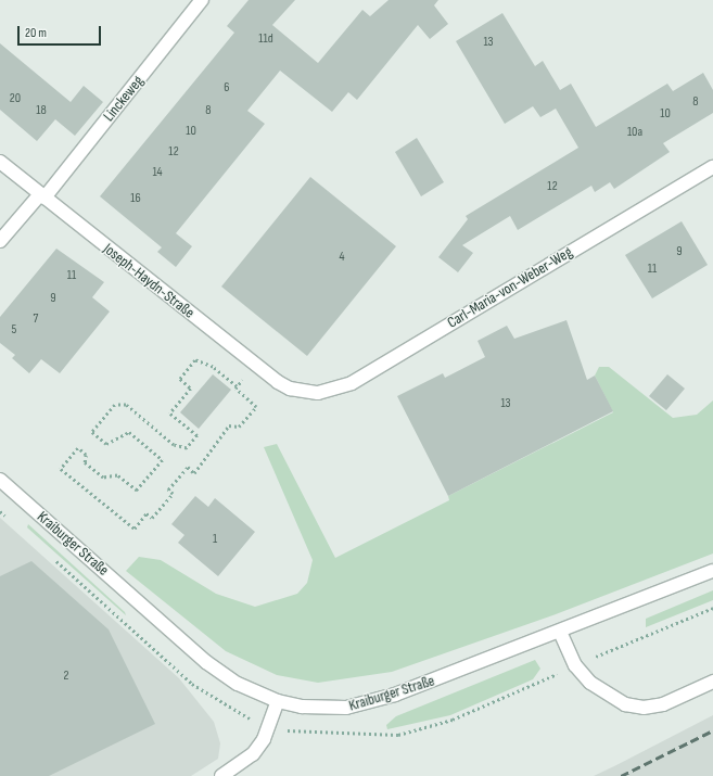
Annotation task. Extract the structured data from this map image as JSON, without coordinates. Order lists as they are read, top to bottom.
{
  "streets": {
    "street": [
      "Linckeweg",
      "Joseph-Haydn-Straße",
      "Carl-Maria-von-Weber-Weg",
      "Kraiburger Straße"
    ]
  },
  "crossings": [
    ["Linckeweg", "Joseph-Haydn-Straße"],
    ["Joseph-Haydn-Straße", "Carl-Maria-von-Weber-Weg"]
  ],
  "house_numbers": [
    "11d",
    "13",
    "6",
    "20",
    "8",
    "18",
    "8",
    "10",
    "10",
    "10a",
    "12",
    "14",
    "12",
    "16",
    "9",
    "4",
    "11",
    "11",
    "9",
    "7",
    "5",
    "13",
    "1",
    "2"
  ],
  "scale_bar": "20 m"
}
